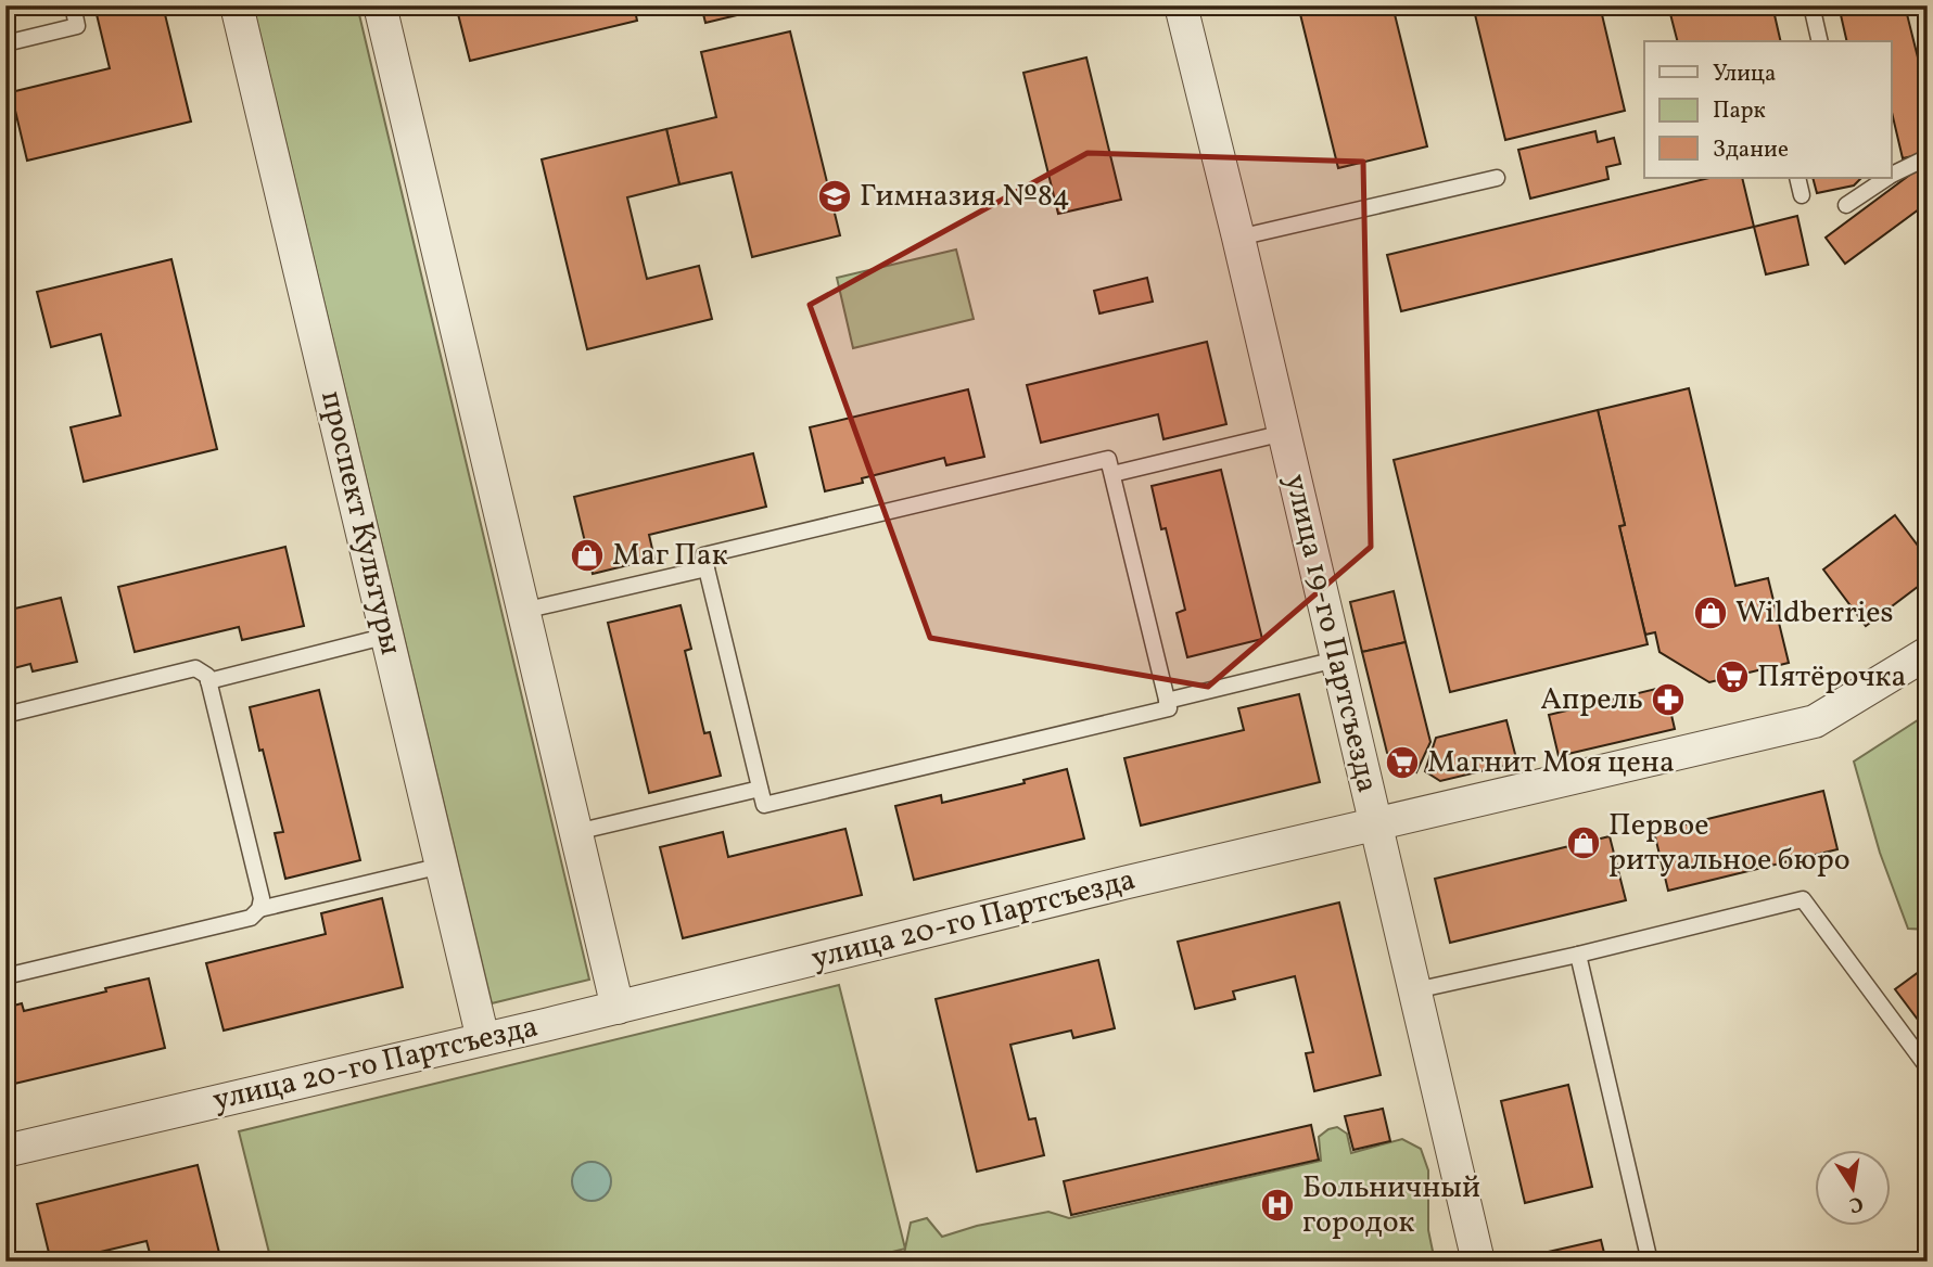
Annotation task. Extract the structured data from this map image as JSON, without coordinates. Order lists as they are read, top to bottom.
{
  "streets": {
    "street": ["проспект Культуры", "улица 19-го Партсъезда", "улица 20-го Партсъезда"]
  },
  "crossings": [
    ["проспект Культуры", "улица 20-го Партсъезда"],
    ["улица 19-го Партсъезда", "улица 20-го Партсъезда"]
  ],
  "places": {
    "school or university": ["Гимназия №84"],
    "shop": ["Маг Пак", "Wildberries", "Первое ритуальное бюро"],
    "supermarket": ["Пятёрочка", "Магнит Моя цена"],
    "pharmacy": ["Апрель"],
    "hospital": ["Больничный городок"]
  },
  "legend": ["Улица", "Парк", "Здание"],
  "north": "bottom"
}
